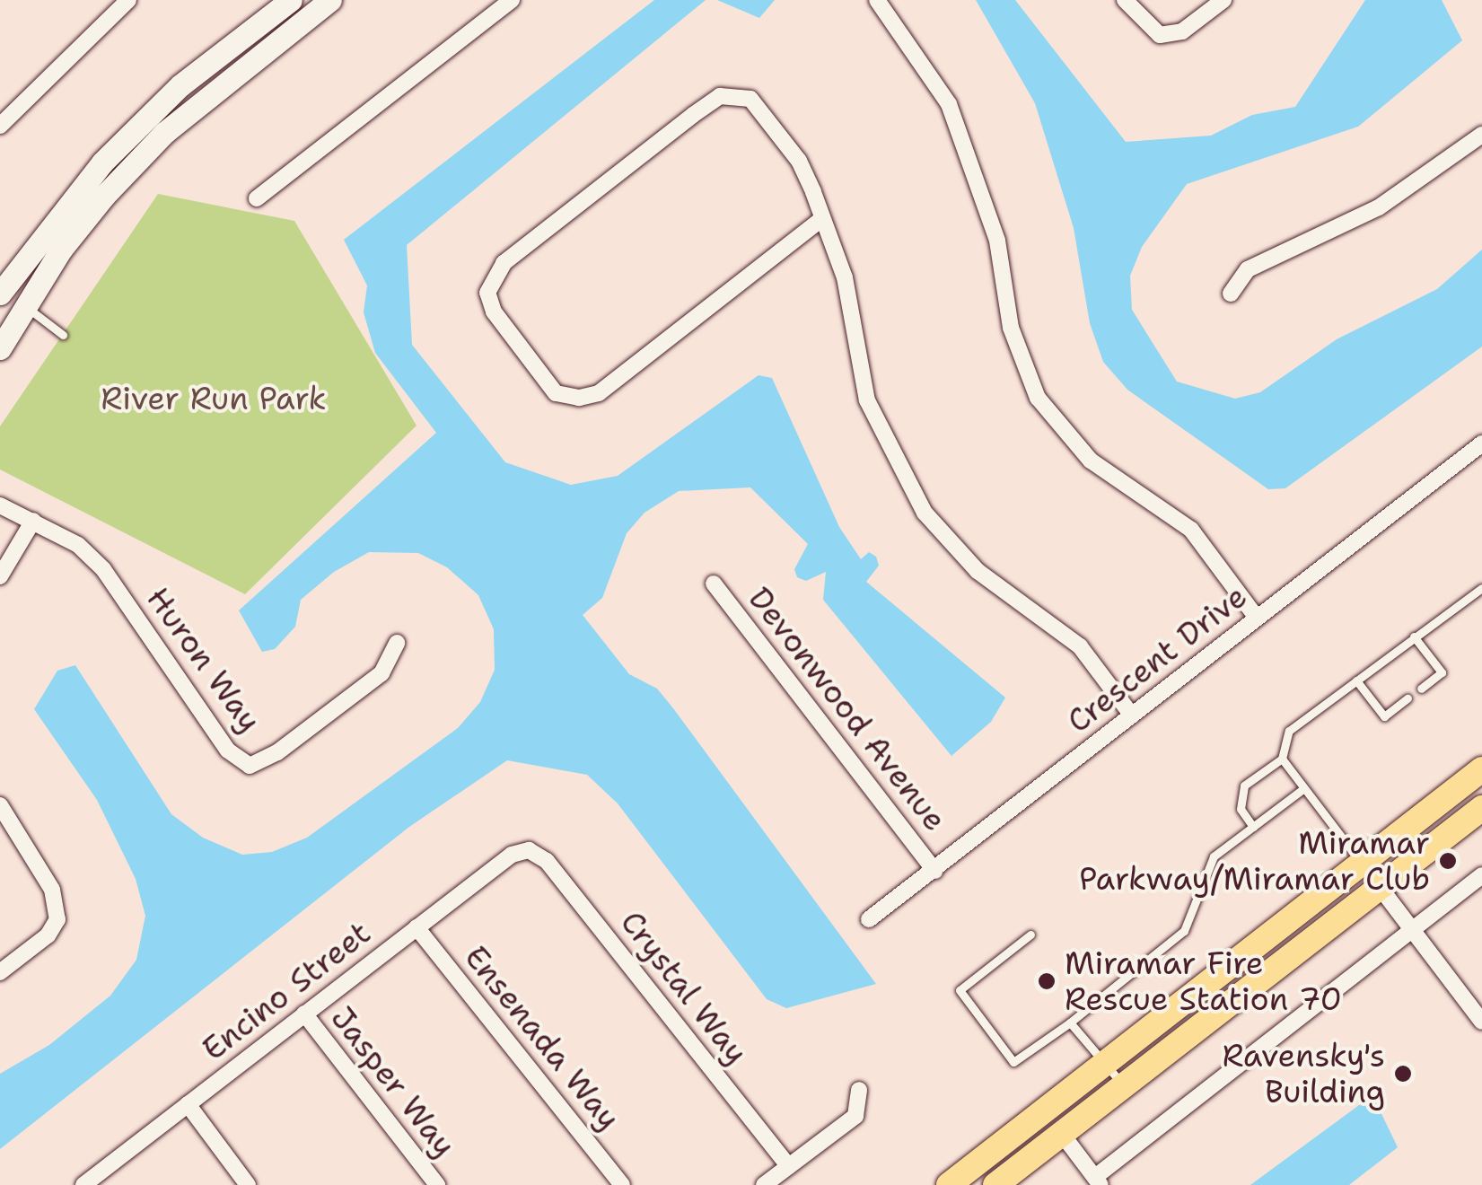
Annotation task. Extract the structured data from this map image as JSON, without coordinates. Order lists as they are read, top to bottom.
{
  "streets": {
    "street": [
      "Crescent Drive",
      "Huron Way",
      "Devonwood Avenue",
      "Crystal Way",
      "Encino Street",
      "Ensenada Way",
      "Jasper Way"
    ]
  },
  "crossings": [
    ["Crescent Drive", "Devonwood Avenue"],
    ["Crystal Way", "Encino Street"],
    ["Encino Street", "Ensenada Way"],
    ["Encino Street", "Jasper Way"]
  ],
  "parks": ["River Run Park"],
  "places": ["Miramar Parkway/Miramar Club", "Miramar Fire Rescue Station 70", "Ravensky's Building"]
}
